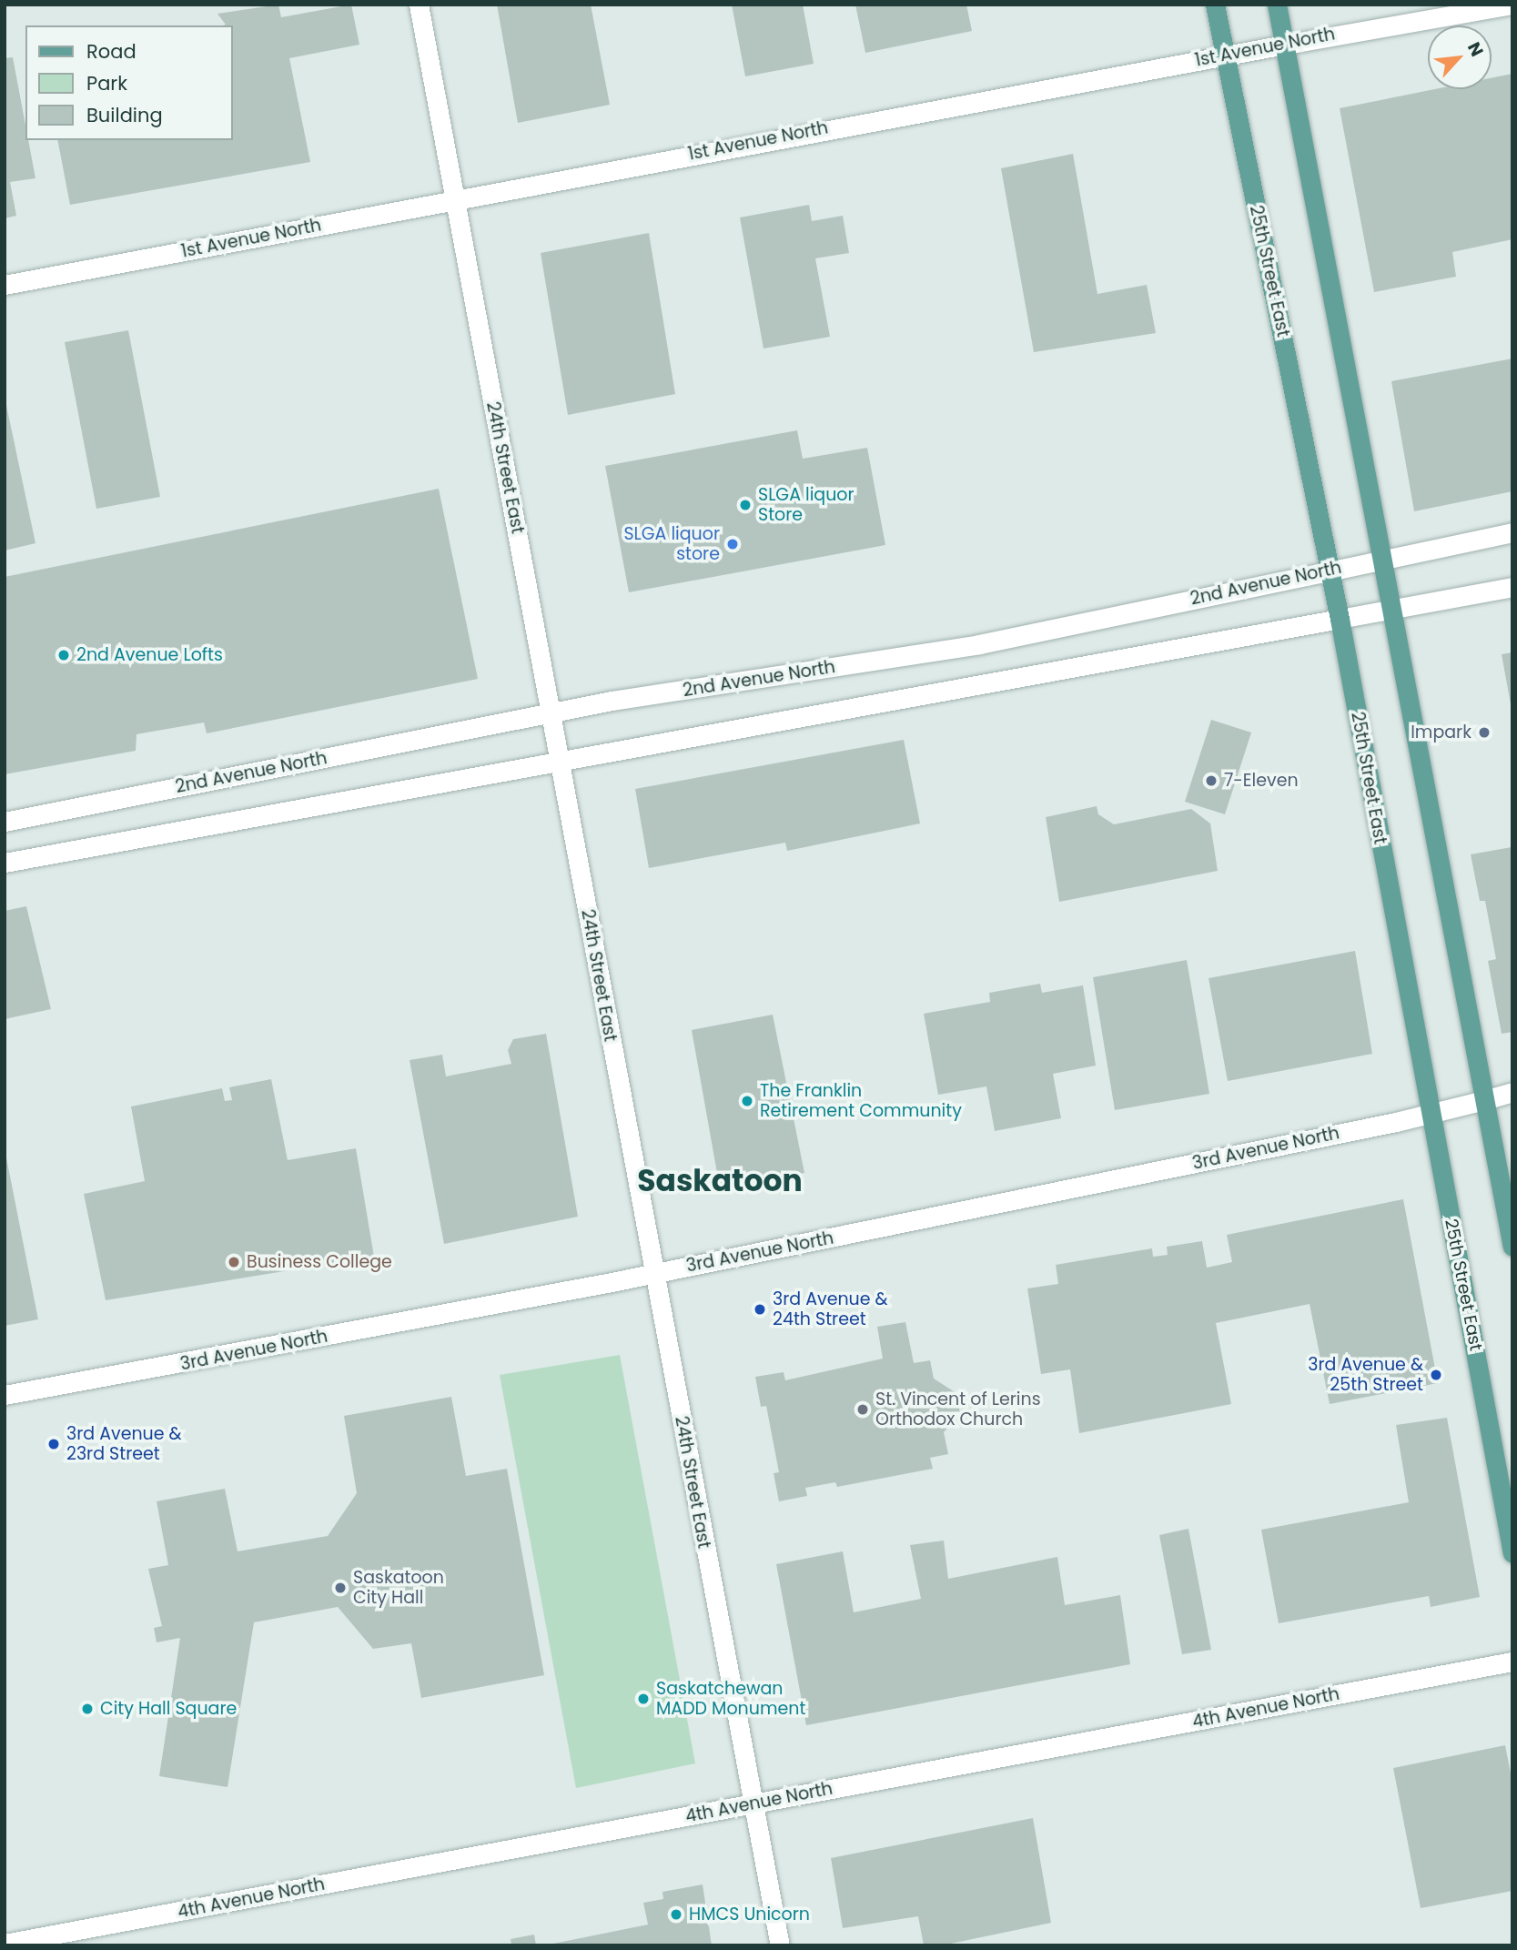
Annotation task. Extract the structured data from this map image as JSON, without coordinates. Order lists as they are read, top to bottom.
{
  "streets": {
    "main road": ["25th Street East"],
    "street": [
      "1st Avenue North",
      "24th Street East",
      "2nd Avenue North",
      "3rd Avenue North",
      "4th Avenue North"
    ]
  },
  "crossings": [
    ["1st Avenue North", "25th Street East"],
    ["1st Avenue North", "24th Street East"],
    ["25th Street East", "2nd Avenue North"],
    ["25th Street East", "3rd Avenue North"],
    ["24th Street East", "2nd Avenue North"],
    ["24th Street East", "3rd Avenue North"],
    ["24th Street East", "4th Avenue North"]
  ],
  "districts": ["Saskatoon"],
  "places": [
    "SLGA liquor Store",
    "SLGA liquor store",
    "2nd Avenue Lofts",
    "Impark",
    "7-Eleven",
    "The Franklin Retirement Community",
    "Business College",
    "3rd Avenue & 24th Street",
    "3rd Avenue & 25th Street",
    "St. Vincent of Lerins Orthodox Church",
    "3rd Avenue & 23rd Street",
    "Saskatoon City Hall",
    "Saskatchewan MADD Monument",
    "City Hall Square",
    "HMCS Unicorn"
  ],
  "legend": ["Road", "Park", "Building"],
  "north": "top right"
}
